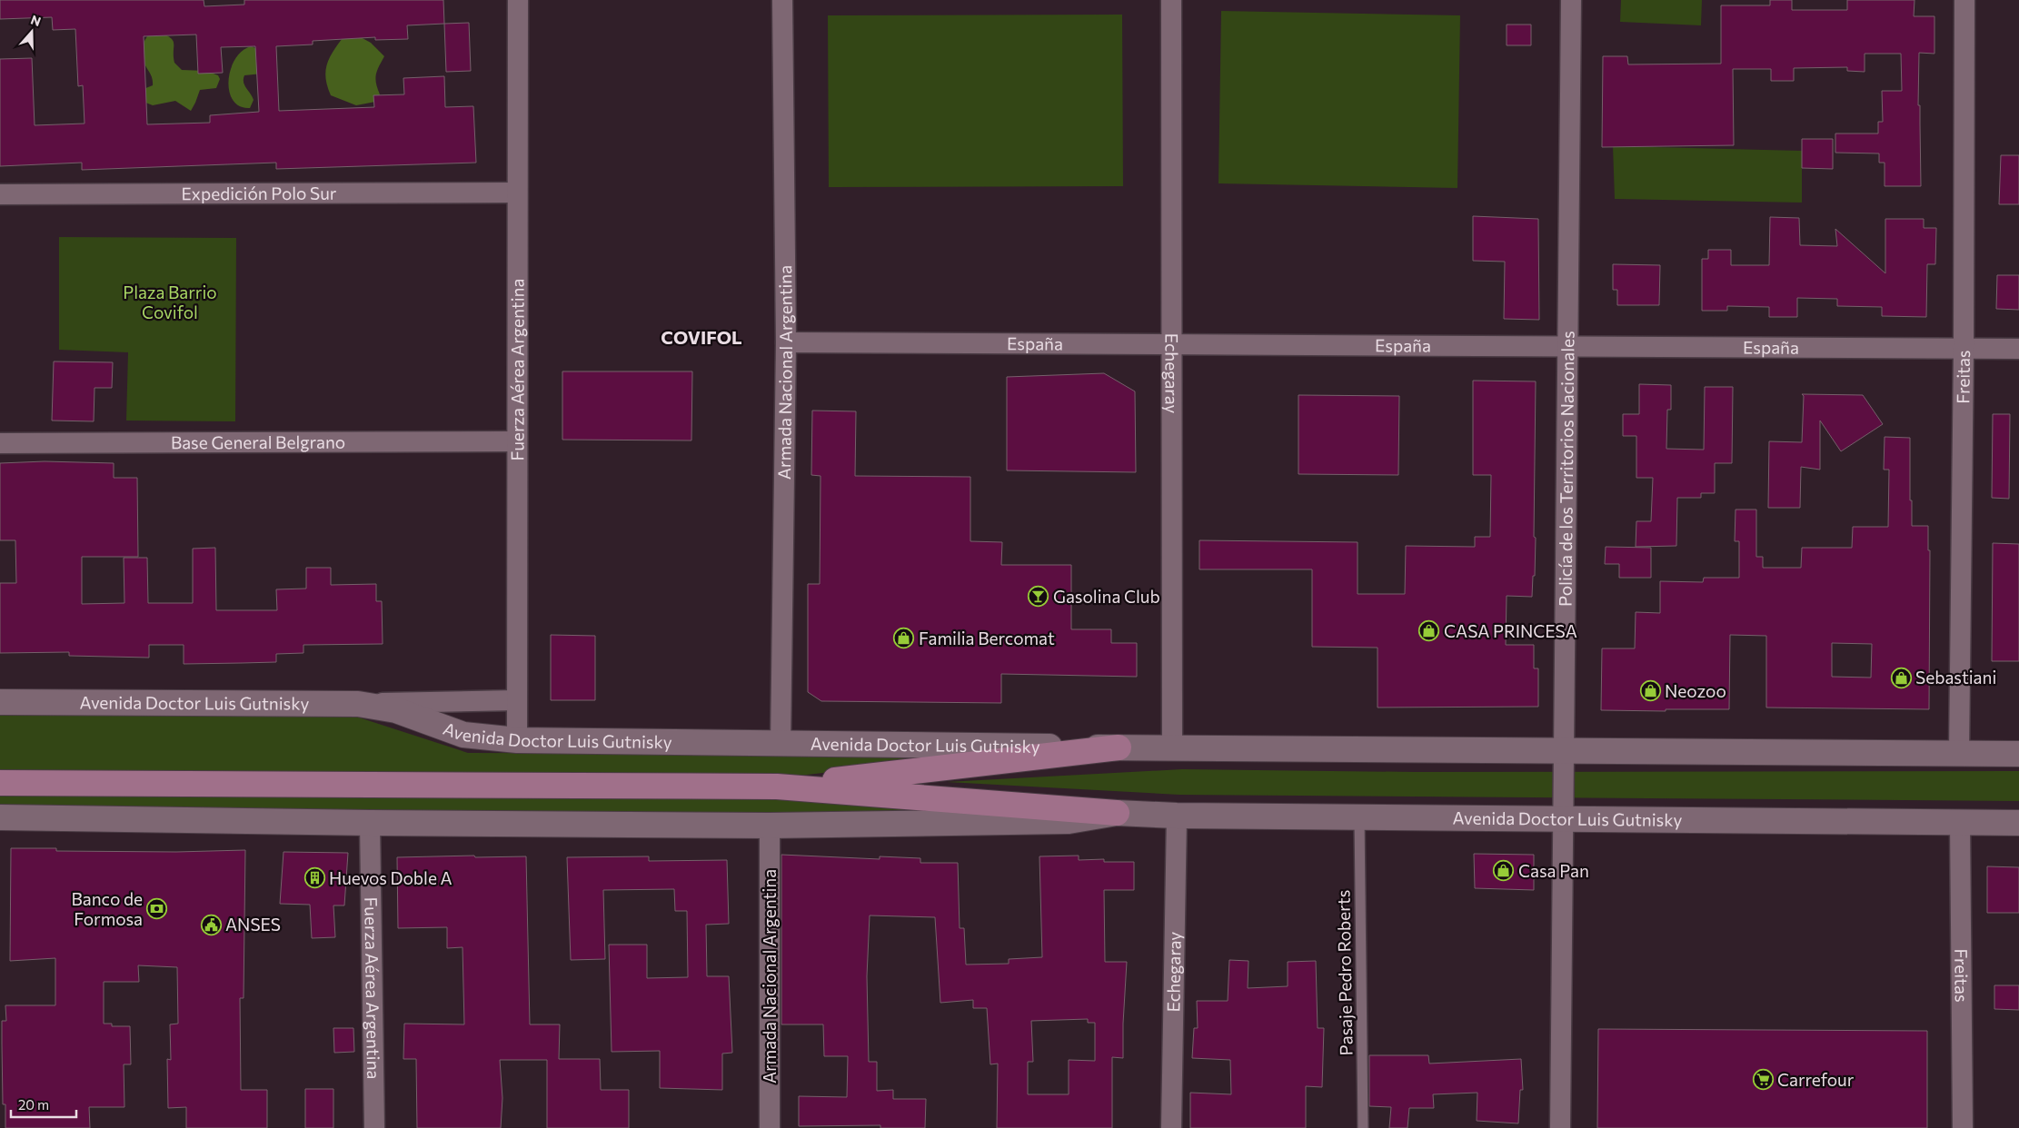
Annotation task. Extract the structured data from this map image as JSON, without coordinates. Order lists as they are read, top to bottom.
{
  "streets": {
    "main road": ["Avenida Doctor Luis Gutnisky"],
    "street": [
      "Expedición Polo Sur",
      "España",
      "Fuerza Aérea Argentina",
      "Armada Nacional Argentina",
      "Echegaray",
      "Freitas",
      "Base General Belgrano",
      "Policía de los Territorios Nacionales"
    ],
    "lane": ["Pasaje Pedro Roberts"]
  },
  "crossings": [
    ["Expedición Polo Sur", "Fuerza Aérea Argentina"],
    ["España", "Armada Nacional Argentina"],
    ["España", "Echegaray"],
    ["España", "Freitas"],
    ["España", "Policía de los Territorios Nacionales"],
    ["Fuerza Aérea Argentina", "Base General Belgrano"],
    ["Fuerza Aérea Argentina", "Avenida Doctor Luis Gutnisky"],
    ["Armada Nacional Argentina", "Avenida Doctor Luis Gutnisky"],
    ["Echegaray", "Avenida Doctor Luis Gutnisky"],
    ["Freitas", "Avenida Doctor Luis Gutnisky"],
    ["Policía de los Territorios Nacionales", "Avenida Doctor Luis Gutnisky"],
    ["Avenida Doctor Luis Gutnisky", "Pasaje Pedro Roberts"]
  ],
  "districts": ["COVIFOL"],
  "parks": ["Plaza Barrio Covifol"],
  "places": {
    "bar": ["Gasolina Club"],
    "shop": [
      "CASA PRINCESA",
      "Familia Bercomat",
      "Sebastiani",
      "Neozoo",
      "Casa Pan"
    ],
    "building": ["Huevos Doble A"],
    "bank": ["Banco de Formosa"],
    "public building": ["ANSES"],
    "supermarket": ["Carrefour"]
  },
  "scale_bar": "20 m",
  "north": "top"
}
